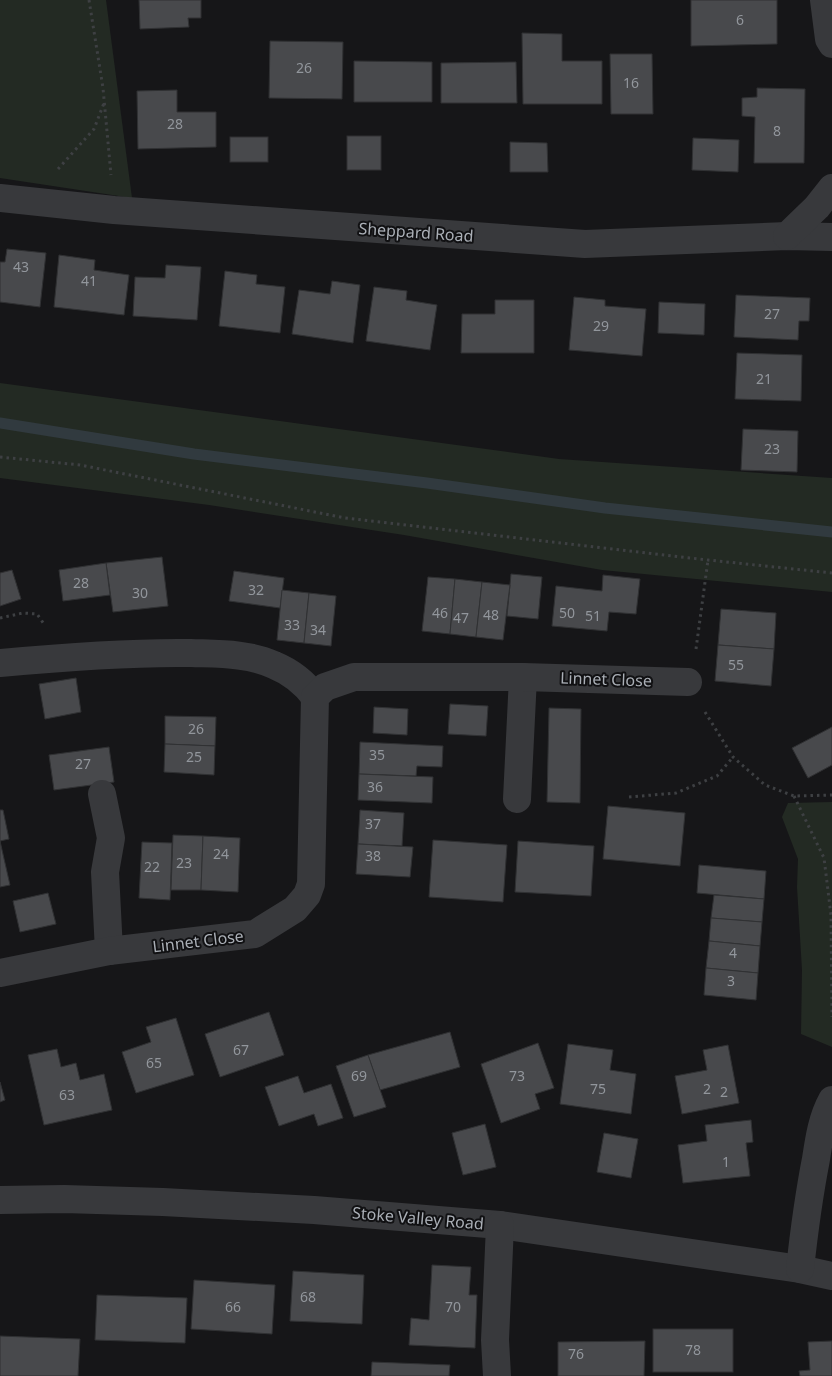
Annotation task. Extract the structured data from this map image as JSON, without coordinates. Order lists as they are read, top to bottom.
{
  "streets": {
    "street": ["Sheppard Road", "Linnet Close", "Stoke Valley Road"]
  },
  "house_numbers": [
    "6",
    "26",
    "16",
    "28",
    "8",
    "43",
    "41",
    "27",
    "29",
    "21",
    "23",
    "28",
    "32",
    "30",
    "46",
    "50",
    "48",
    "51",
    "47",
    "33",
    "34",
    "55",
    "26",
    "35",
    "25",
    "27",
    "36",
    "37",
    "24",
    "38",
    "23",
    "22",
    "4",
    "3",
    "67",
    "65",
    "69",
    "73",
    "75",
    "2",
    "2",
    "63",
    "1",
    "68",
    "66",
    "70",
    "78",
    "76"
  ]
}
